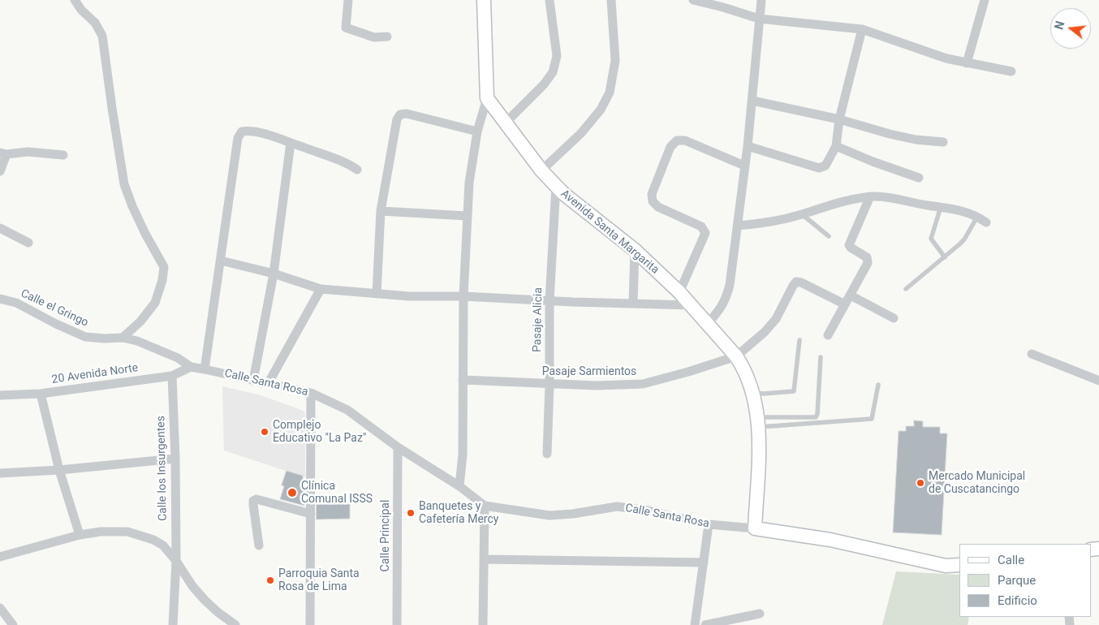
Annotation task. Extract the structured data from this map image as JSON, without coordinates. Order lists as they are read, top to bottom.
{
  "streets": {
    "street": [
      "Avenida Santa Margarita",
      "Calle el Gringo",
      "Pasaje Alicia",
      "Pasaje Sarmientos",
      "20 Avenida Norte",
      "Calle Santa Rosa",
      "Calle los Insurgentes",
      "Calle Principal"
    ]
  },
  "crossings": [
    ["Avenida Santa Margarita", "Pasaje Alicia"],
    ["Avenida Santa Margarita", "Pasaje Sarmientos"],
    ["Avenida Santa Margarita", "Calle Santa Rosa"],
    ["Calle el Gringo", "20 Avenida Norte"],
    ["Calle el Gringo", "Calle Santa Rosa"],
    ["Pasaje Alicia", "Pasaje Sarmientos"],
    ["20 Avenida Norte", "Calle Santa Rosa"],
    ["20 Avenida Norte", "Calle los Insurgentes"],
    ["Calle Santa Rosa", "Calle Principal"]
  ],
  "places": [
    "Complejo Educativo \"La Paz\"",
    "Mercado Municipal de Cuscatancingo",
    "Clínica Comunal ISSS",
    "Banquetes y Cafetería Mercy",
    "Parroquia Santa Rosa de Lima"
  ],
  "legend": ["Calle", "Parque", "Edificio"],
  "north": "left"
}
